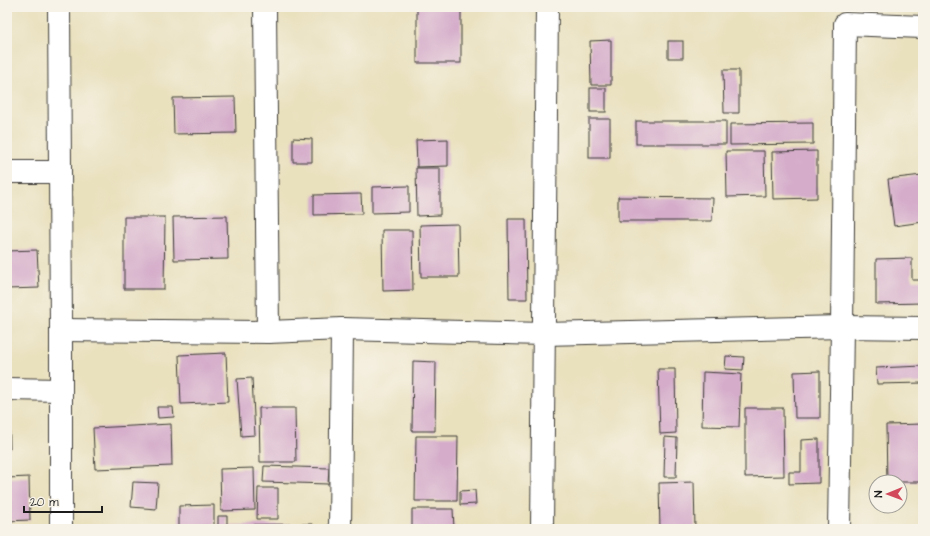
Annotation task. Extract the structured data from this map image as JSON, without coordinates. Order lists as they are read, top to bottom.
{
  "scale_bar": "20 m",
  "north": "left"
}
